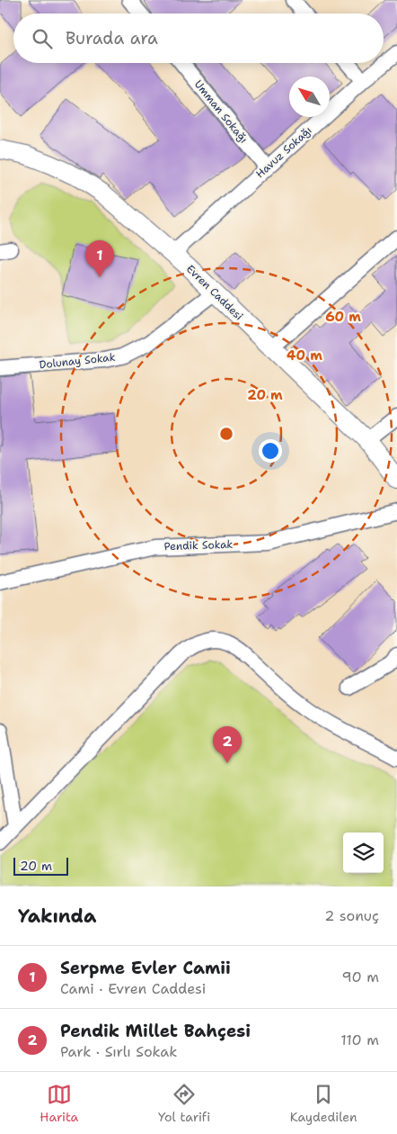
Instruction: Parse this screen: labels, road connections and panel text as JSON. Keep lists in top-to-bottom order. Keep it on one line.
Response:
{"streets":{"street":["Umman Sokağı","Havuz Sokağı","Evren Caddesi","Dolunay Sokak","Pendik Sokak"]},"crossings":[["Umman Sokağı","Havuz Sokağı"],["Havuz Sokağı","Evren Caddesi"],["Evren Caddesi","Dolunay Sokak"]],"scale_bar":"20 m","north":"top left","page":{"search":"Burada ara","pins":["1","2"],"scale":"20 m","heading":["Yakında","2 sonuç"],"list":[{"mark":"1","name":"Serpme Evler Camii","note":"Cami · Evren Caddesi","value":"90 m"},{"mark":"2","name":"Pendik Millet Bahçesi","note":"Park · Sırlı Sokak","value":"110 m"}],"nav":["Harita","Yol tarifi","Kaydedilen"]},"rings":["60 m","40 m","20 m"]}
